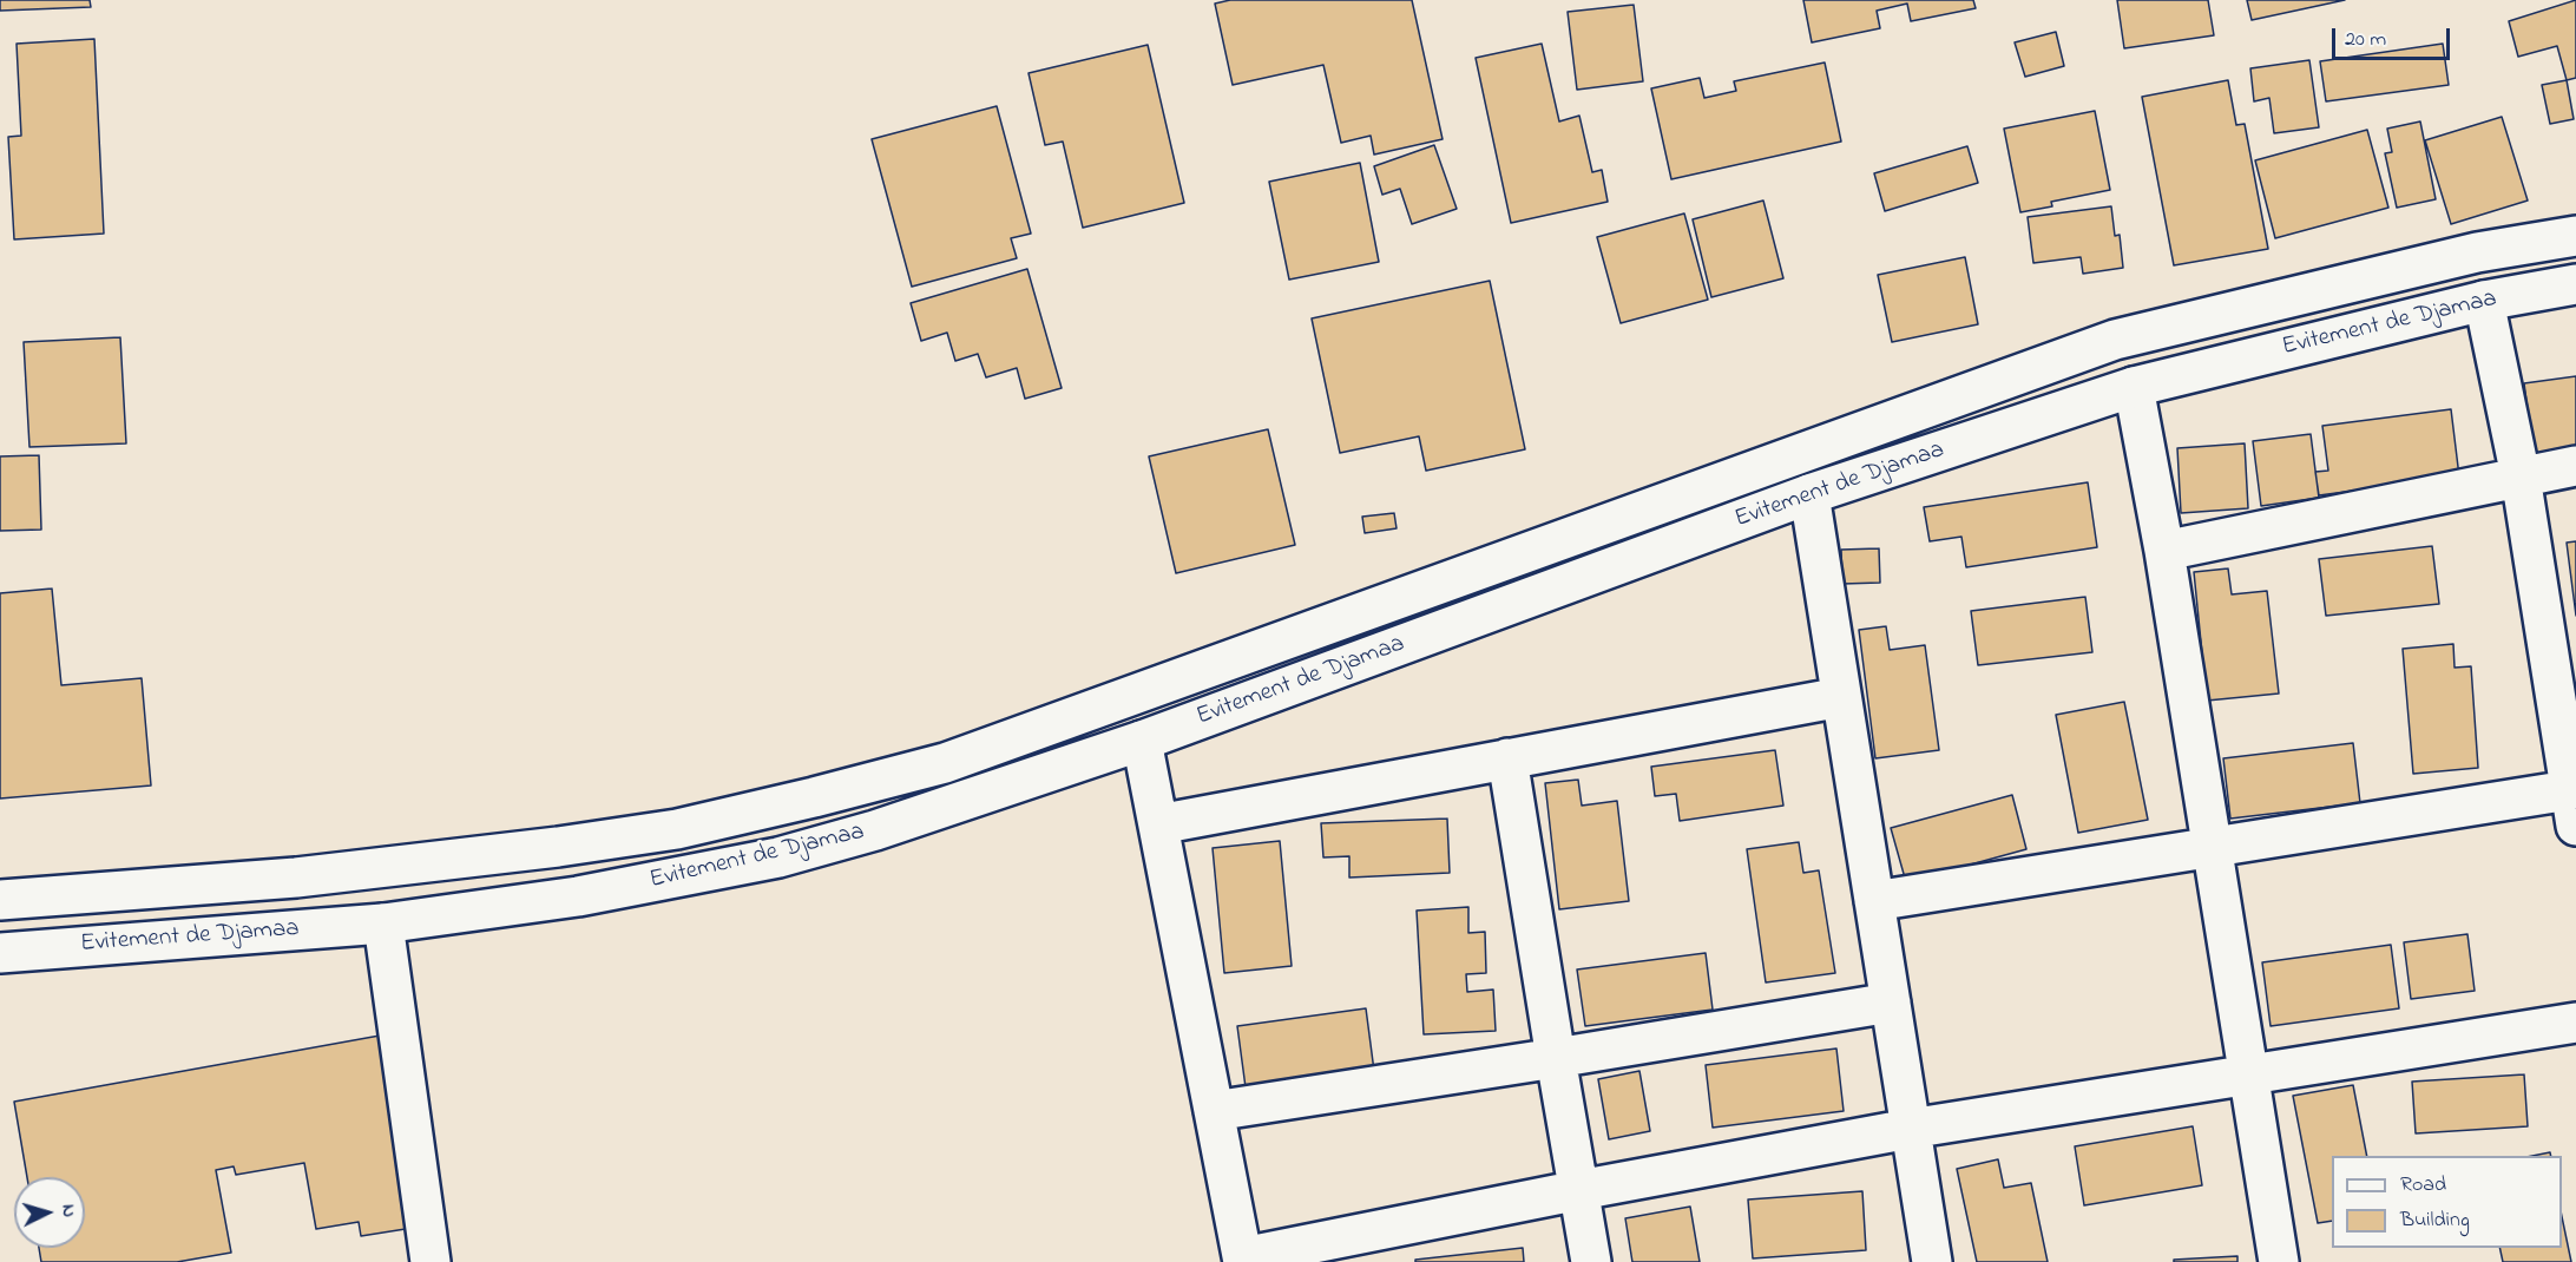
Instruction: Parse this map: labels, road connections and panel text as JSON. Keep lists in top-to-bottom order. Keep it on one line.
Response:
{"streets":{"street":["Evitement de Djamaa"]},"legend":["Road","Building"],"scale_bar":"20 m","north":"right"}
